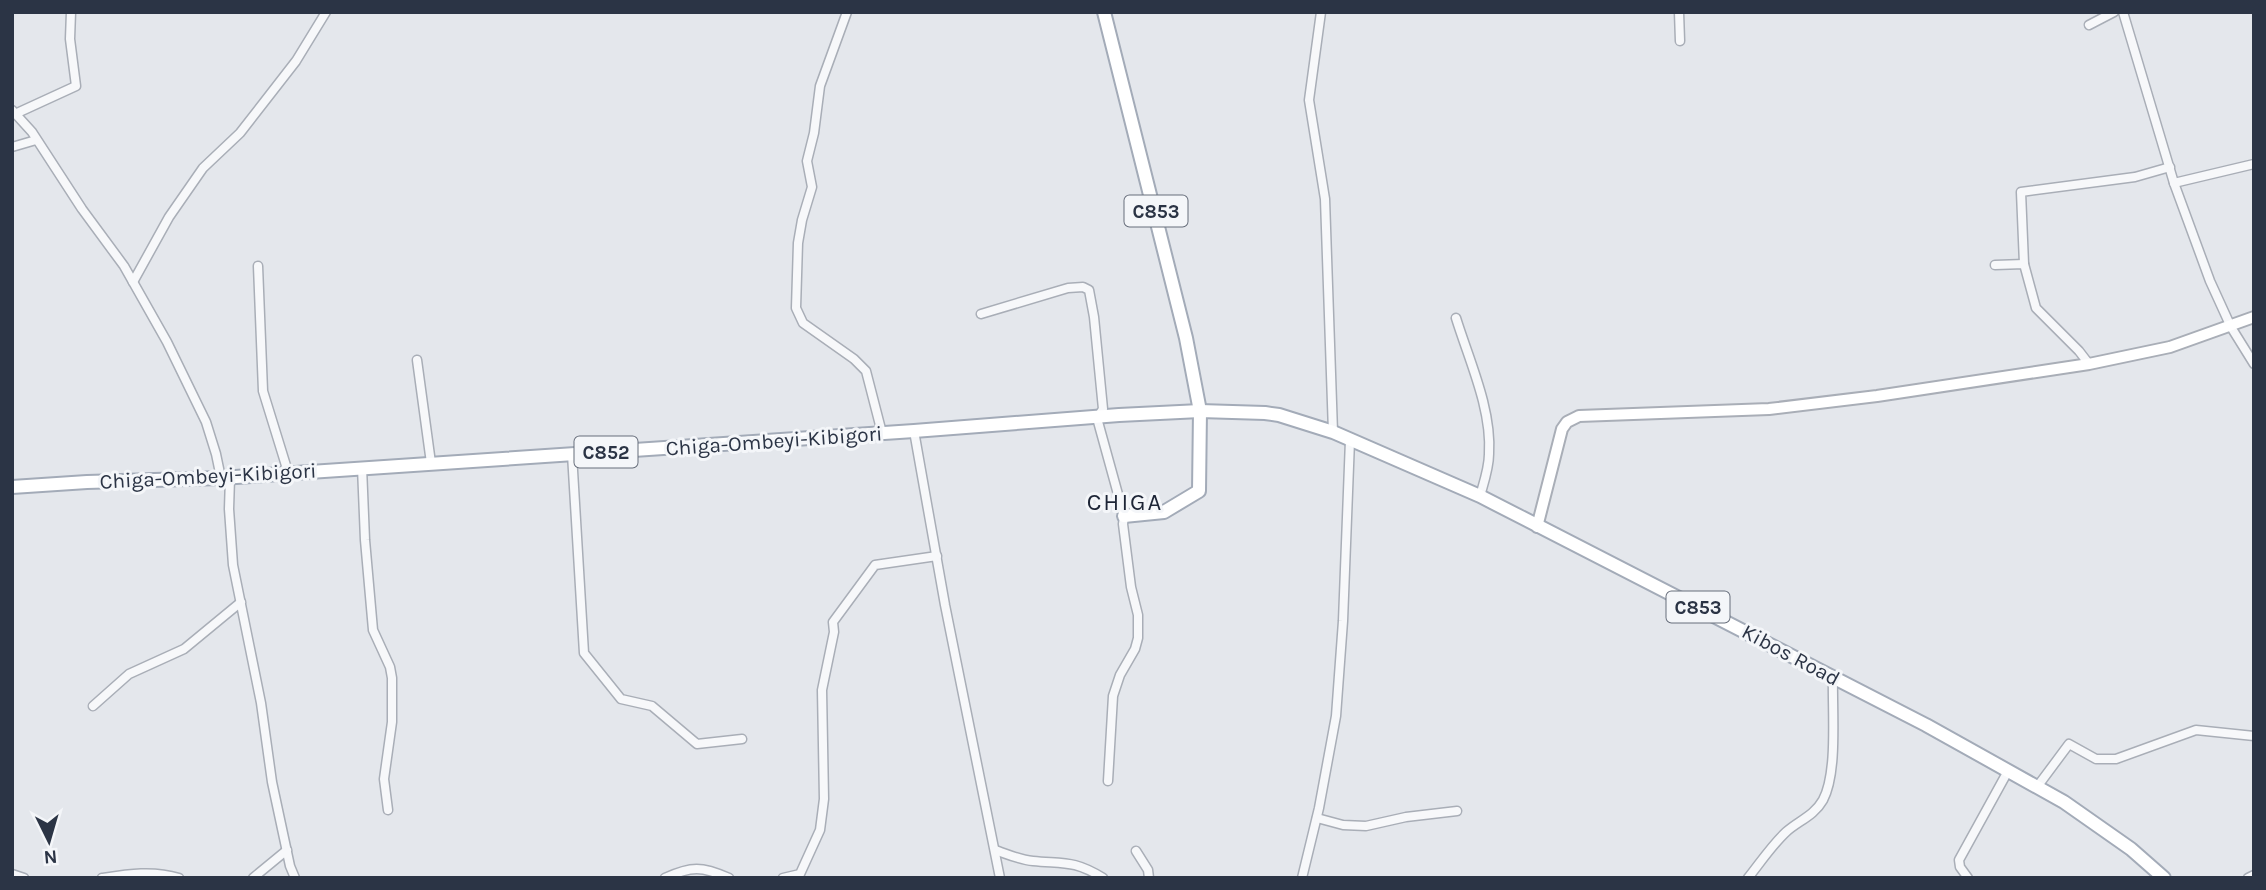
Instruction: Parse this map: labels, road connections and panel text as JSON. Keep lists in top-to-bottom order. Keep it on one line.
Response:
{"streets":{"main road":["C853","Chiga-Ombeyi-Kibigori","C852","Kibos Road"]},"crossings":[["C853","Chiga-Ombeyi-Kibigori"],["C853","Kibos Road"],["Chiga-Ombeyi-Kibigori","Kibos Road"]],"districts":["CHIGA"],"north":"bottom"}
